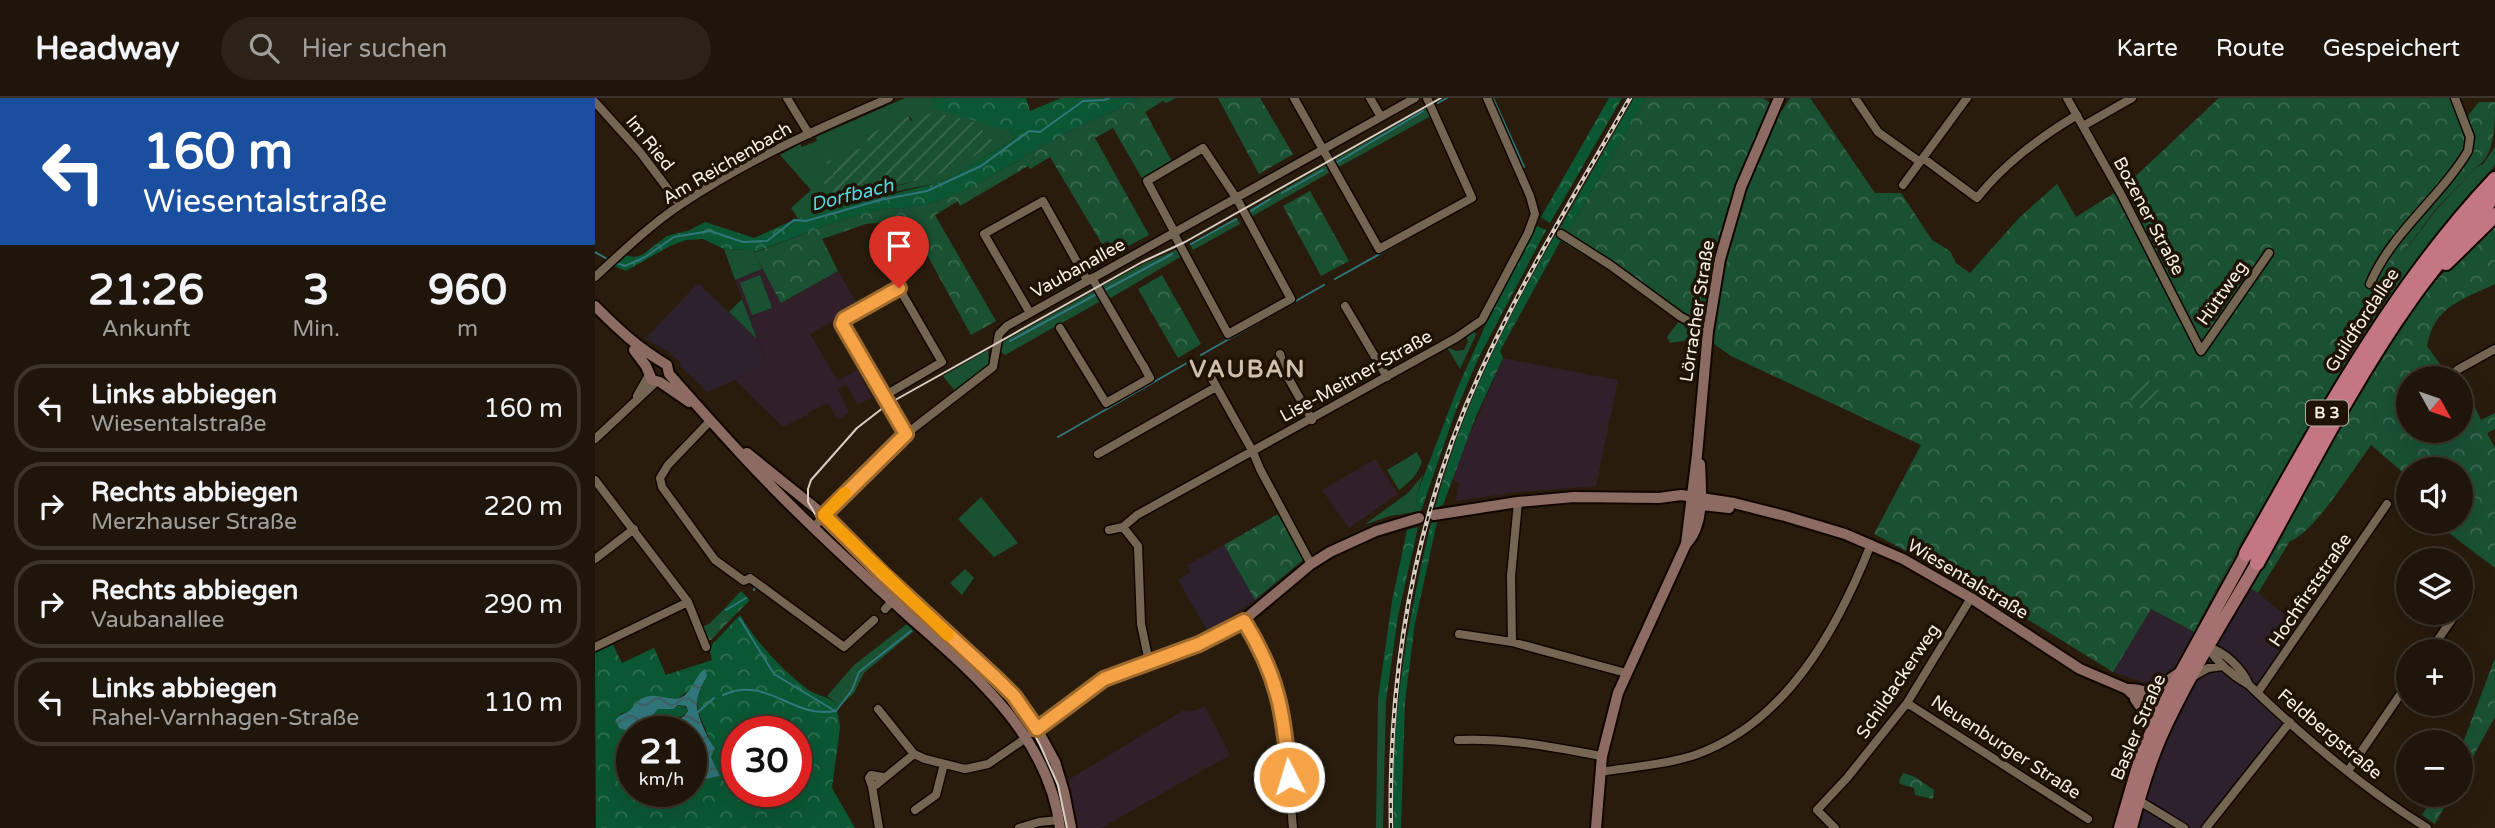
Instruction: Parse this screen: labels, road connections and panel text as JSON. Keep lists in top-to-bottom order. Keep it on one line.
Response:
{"streets":{"highway":["Guildfordallee","B 3"],"main road":["Lörracher Straße","Wiesentalstraße","Basler Straße"],"street":["Im Ried","Am Reichenbach","Bozener Straße","Vaubanallee","Hüttweg","Lise-Meitner-Straße","Hochfirststraße","Schildackerweg","Feldbergstraße","Neuenburger Straße"]},"crossings":[["Im Ried","Am Reichenbach"],["Bozener Straße","Hüttweg"],["Lörracher Straße","Wiesentalstraße"],["Guildfordallee","Basler Straße"],["Guildfordallee","Feldbergstraße"],["Wiesentalstraße","Schildackerweg"],["Wiesentalstraße","Basler Straße"],["Hochfirststraße","Feldbergstraße"],["Schildackerweg","Neuenburger Straße"],["Basler Straße","Feldbergstraße"]],"districts":["VAUBAN"],"water":["Dorfbach"],"north":"bottom right","page":{"header":"Headway","search":"Hier suchen","nav":["Karte","Route","Gespeichert"],"turn":["160 m","Wiesentalstraße"],"eta":["21:26","Ankunft","3","Min.","960","m"],"list":[{"name":"Links abbiegen","note":"Wiesentalstraße","value":"160 m"},{"name":"Rechts abbiegen","note":"Merzhauser Straße","value":"220 m"},{"name":"Rechts abbiegen","note":"Vaubanallee","value":"290 m"},{"name":"Links abbiegen","note":"Rahel-Varnhagen-Straße","value":"110 m"}],"map_buttons":["+","−"],"speed":"21 km/h","limit":"30"}}
